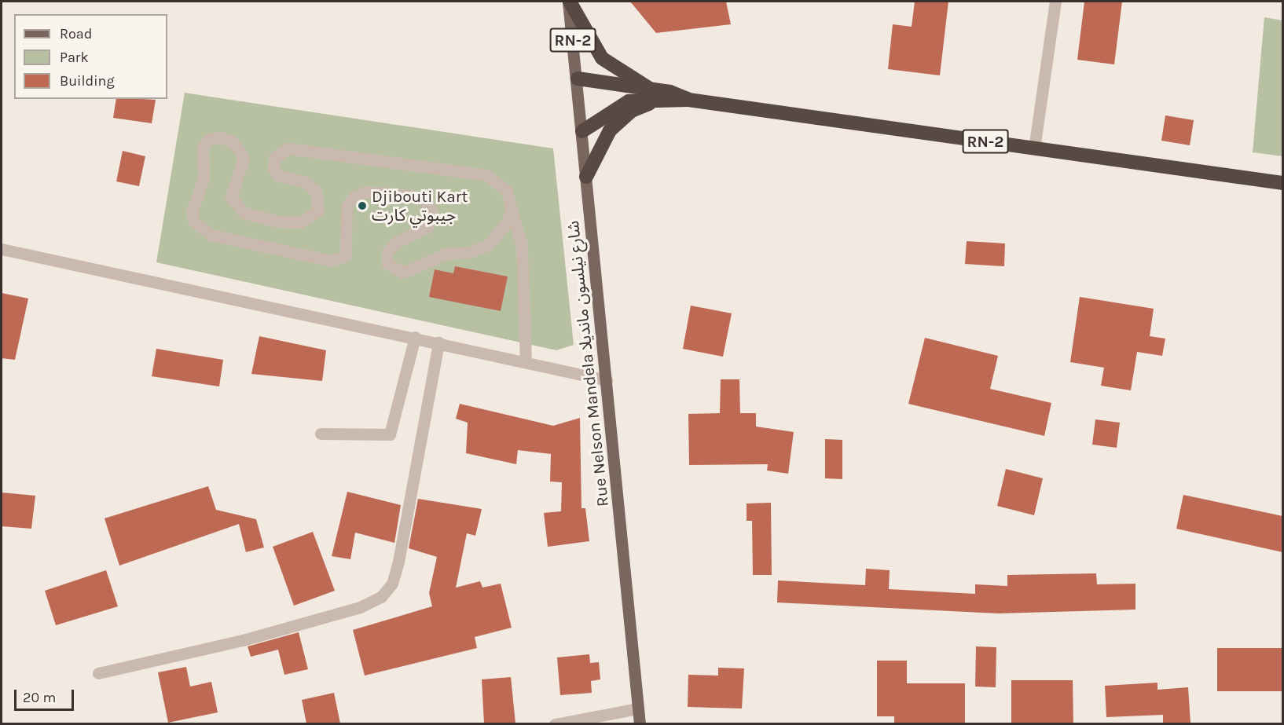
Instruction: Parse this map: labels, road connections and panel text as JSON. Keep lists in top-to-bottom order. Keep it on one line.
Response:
{"streets":{"highway":["RN-2"],"main road":["Rue Nelson Mandela شارع نيلسون مانديلا"]},"crossings":[["RN-2","Rue Nelson Mandela شارع نيلسون مانديلا"]],"places":["Djibouti Kart جيبوتي كارت"],"legend":["Road","Park","Building"],"scale_bar":"20 m"}
